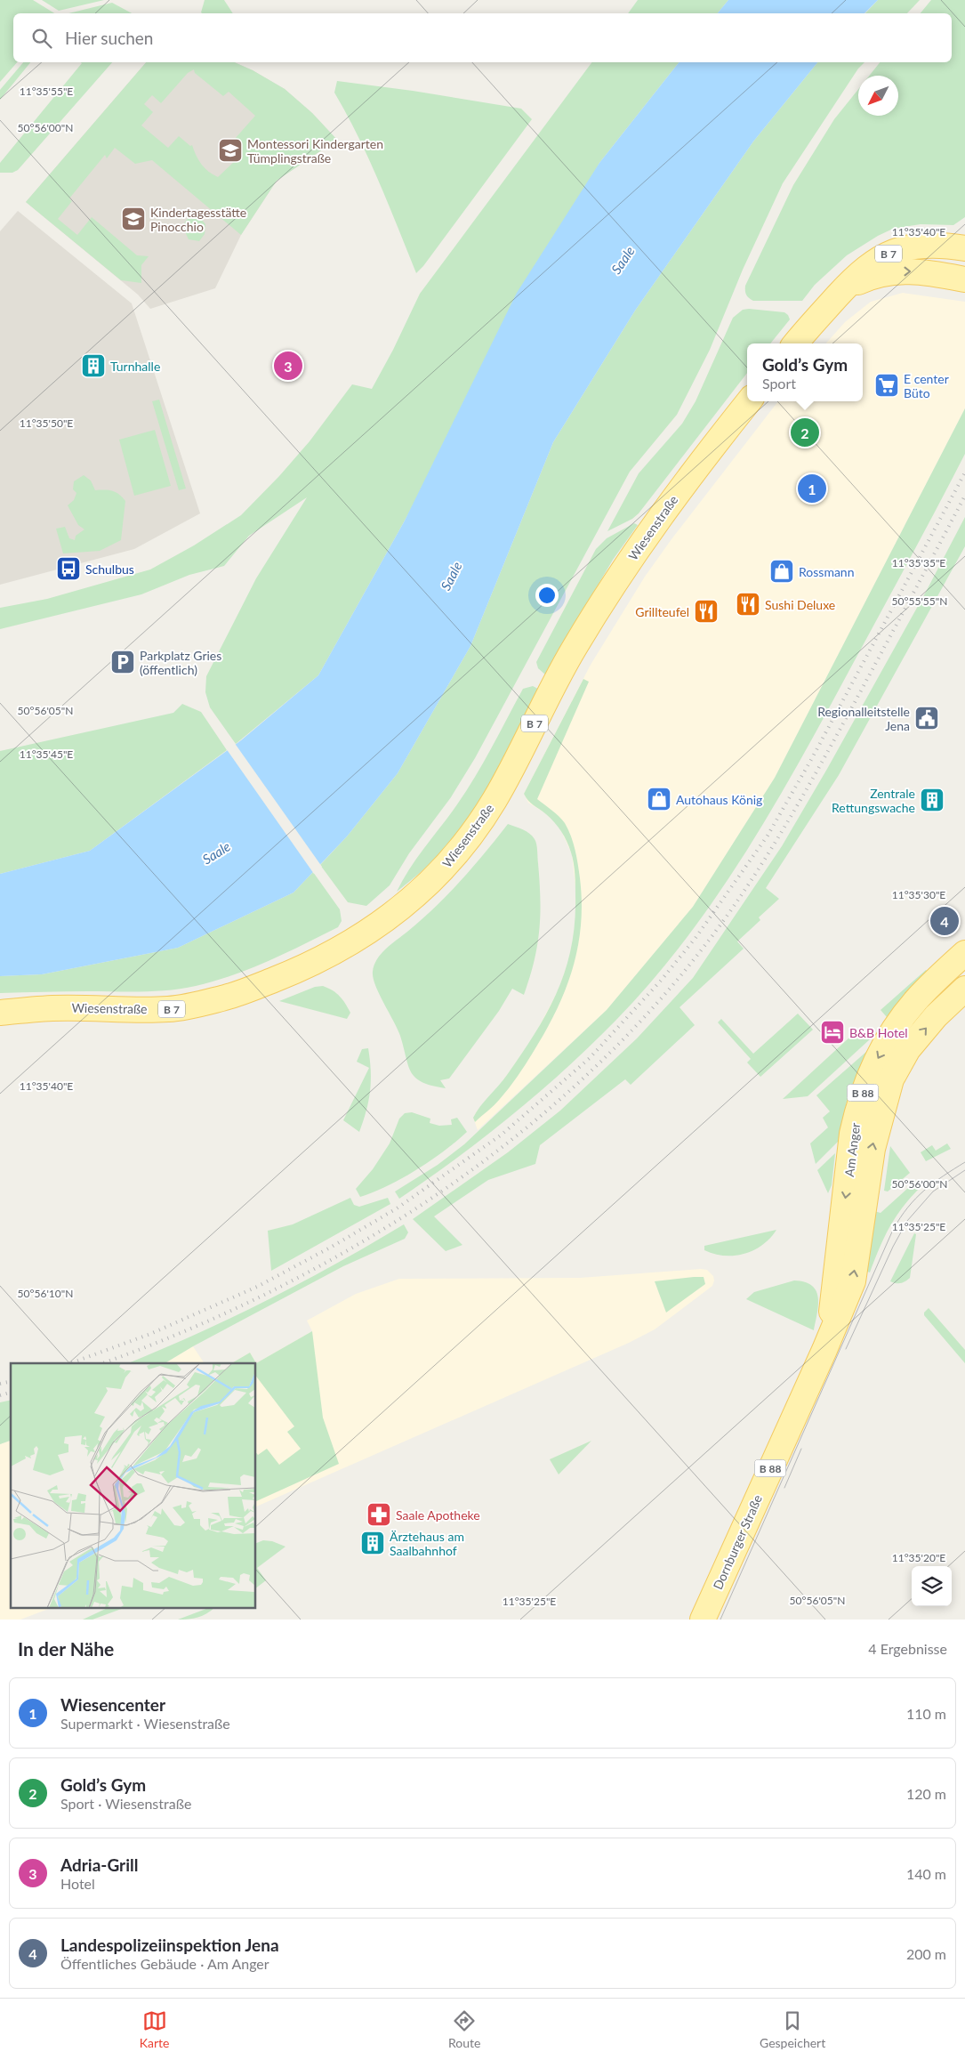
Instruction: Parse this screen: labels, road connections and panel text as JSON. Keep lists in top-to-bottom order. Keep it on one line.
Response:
{"streets":{"main road":["B 7","Wiesenstraße","B 88","Am Anger","Dornburger Straße"]},"crossings":[["Am Anger","Dornburger Straße"]],"water":["Saale"],"places":{"school or university":["Montessori Kindergarten Tümplingstraße","Kindertagesstätte Pinocchio"],"building":["Turnhalle","Zentrale Rettungswache","Ärztehaus am Saalbahnhof"],"supermarket":["E center Büto"],"bus stop":["Schulbus"],"shop":["Rossmann","Autohaus König"],"restaurant":["Sushi Deluxe","Grillteufel"],"parking":["Parkplatz Gries (öffentlich)"],"public building":["Regionalleitstelle Jena"],"hotel":["B&B Hotel"],"pharmacy":["Saale Apotheke"]},"north":"bottom left","page":{"search":"Hier suchen","popup":["Gold’s Gym","Sport"],"pins":["3","2","1","4"],"heading":["In der Nähe","4 Ergebnisse"],"list":[{"mark":"1","name":"Wiesencenter","note":"Supermarkt · Wiesenstraße","value":"110 m"},{"mark":"2","name":"Gold’s Gym","note":"Sport · Wiesenstraße","value":"120 m"},{"mark":"3","name":"Adria-Grill","note":"Hotel","value":"140 m"},{"mark":"4","name":"Landespolizeiinspektion Jena","note":"Öffentliches Gebäude · Am Anger","value":"200 m"}],"nav":["Karte","Route","Gespeichert"]},"coordinates":["11°35'55\"E","50°56'00\"N","11°35'40\"E","11°35'50\"E","11°35'35\"E","50°55'55\"N","50°56'05\"N","11°35'45\"E","11°35'30\"E","11°35'25\"E","50°56'10\"N","11°35'20\"E"]}
